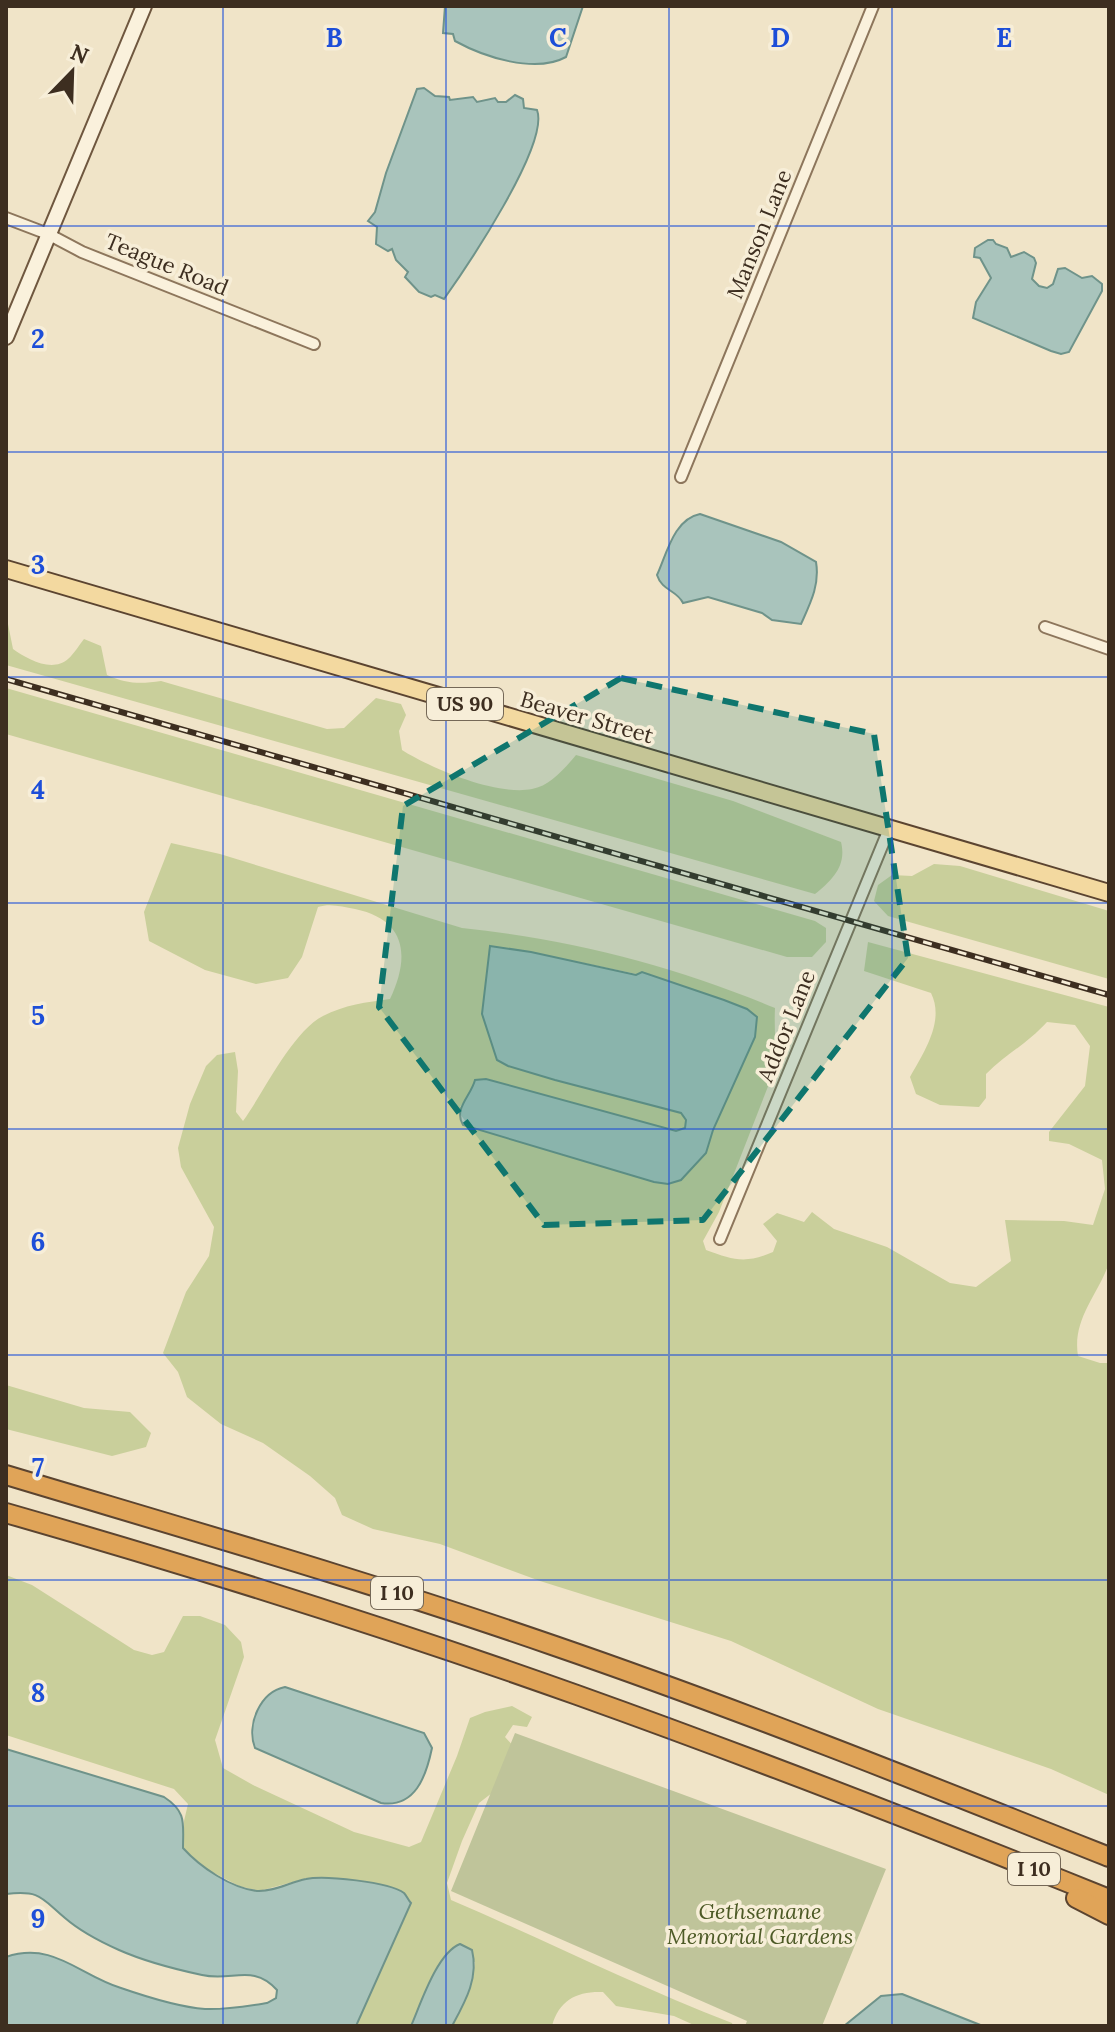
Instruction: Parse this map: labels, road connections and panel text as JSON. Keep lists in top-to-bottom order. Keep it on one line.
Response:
{"streets":{"highway":["I 10"],"main road":["US 90","Beaver Street"],"street":["Manson Lane","Teague Road","Addor Lane"]},"crossings":[["Beaver Street","Addor Lane"]],"parks":["Gethsemane Memorial Gardens"],"north":"top right","grid":{"columns":["B","C","D","E"],"rows":["2","3","4","5","6","7","8","9"]}}
